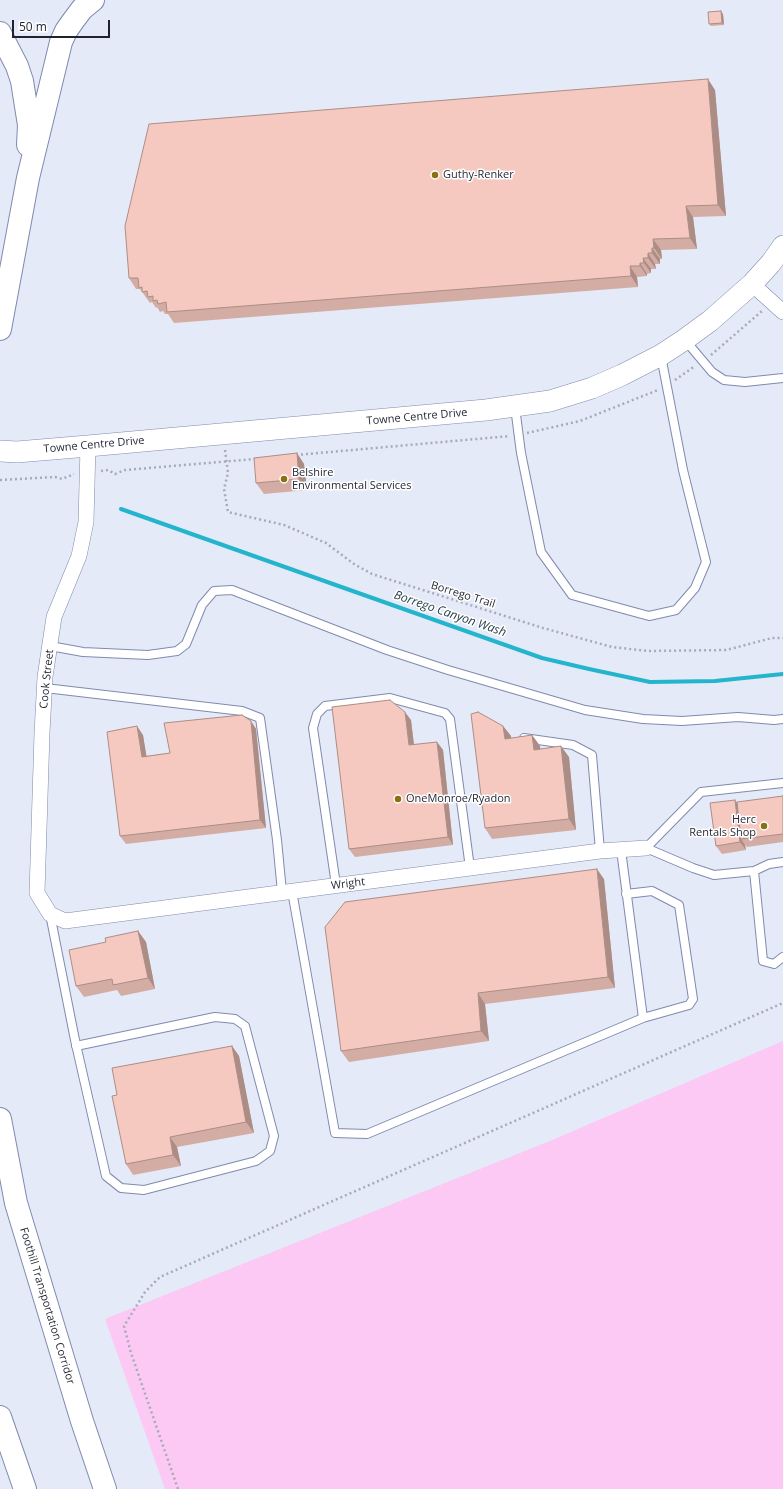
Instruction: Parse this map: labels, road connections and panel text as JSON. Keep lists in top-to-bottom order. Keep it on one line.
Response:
{"streets":{"highway":["Foothill Transportation Corridor"],"street":["Towne Centre Drive","Cook Street","Wright"],"path":["Borrego Trail"]},"crossings":[["Towne Centre Drive","Borrego Trail"],["Towne Centre Drive","Cook Street"],["Cook Street","Wright"]],"water":["Borrego Canyon Wash"],"places":["Guthy-Renker","Belshire Environmental Services","OneMonroe/Ryadon","Herc Rentals Shop"],"scale_bar":"50 m"}
